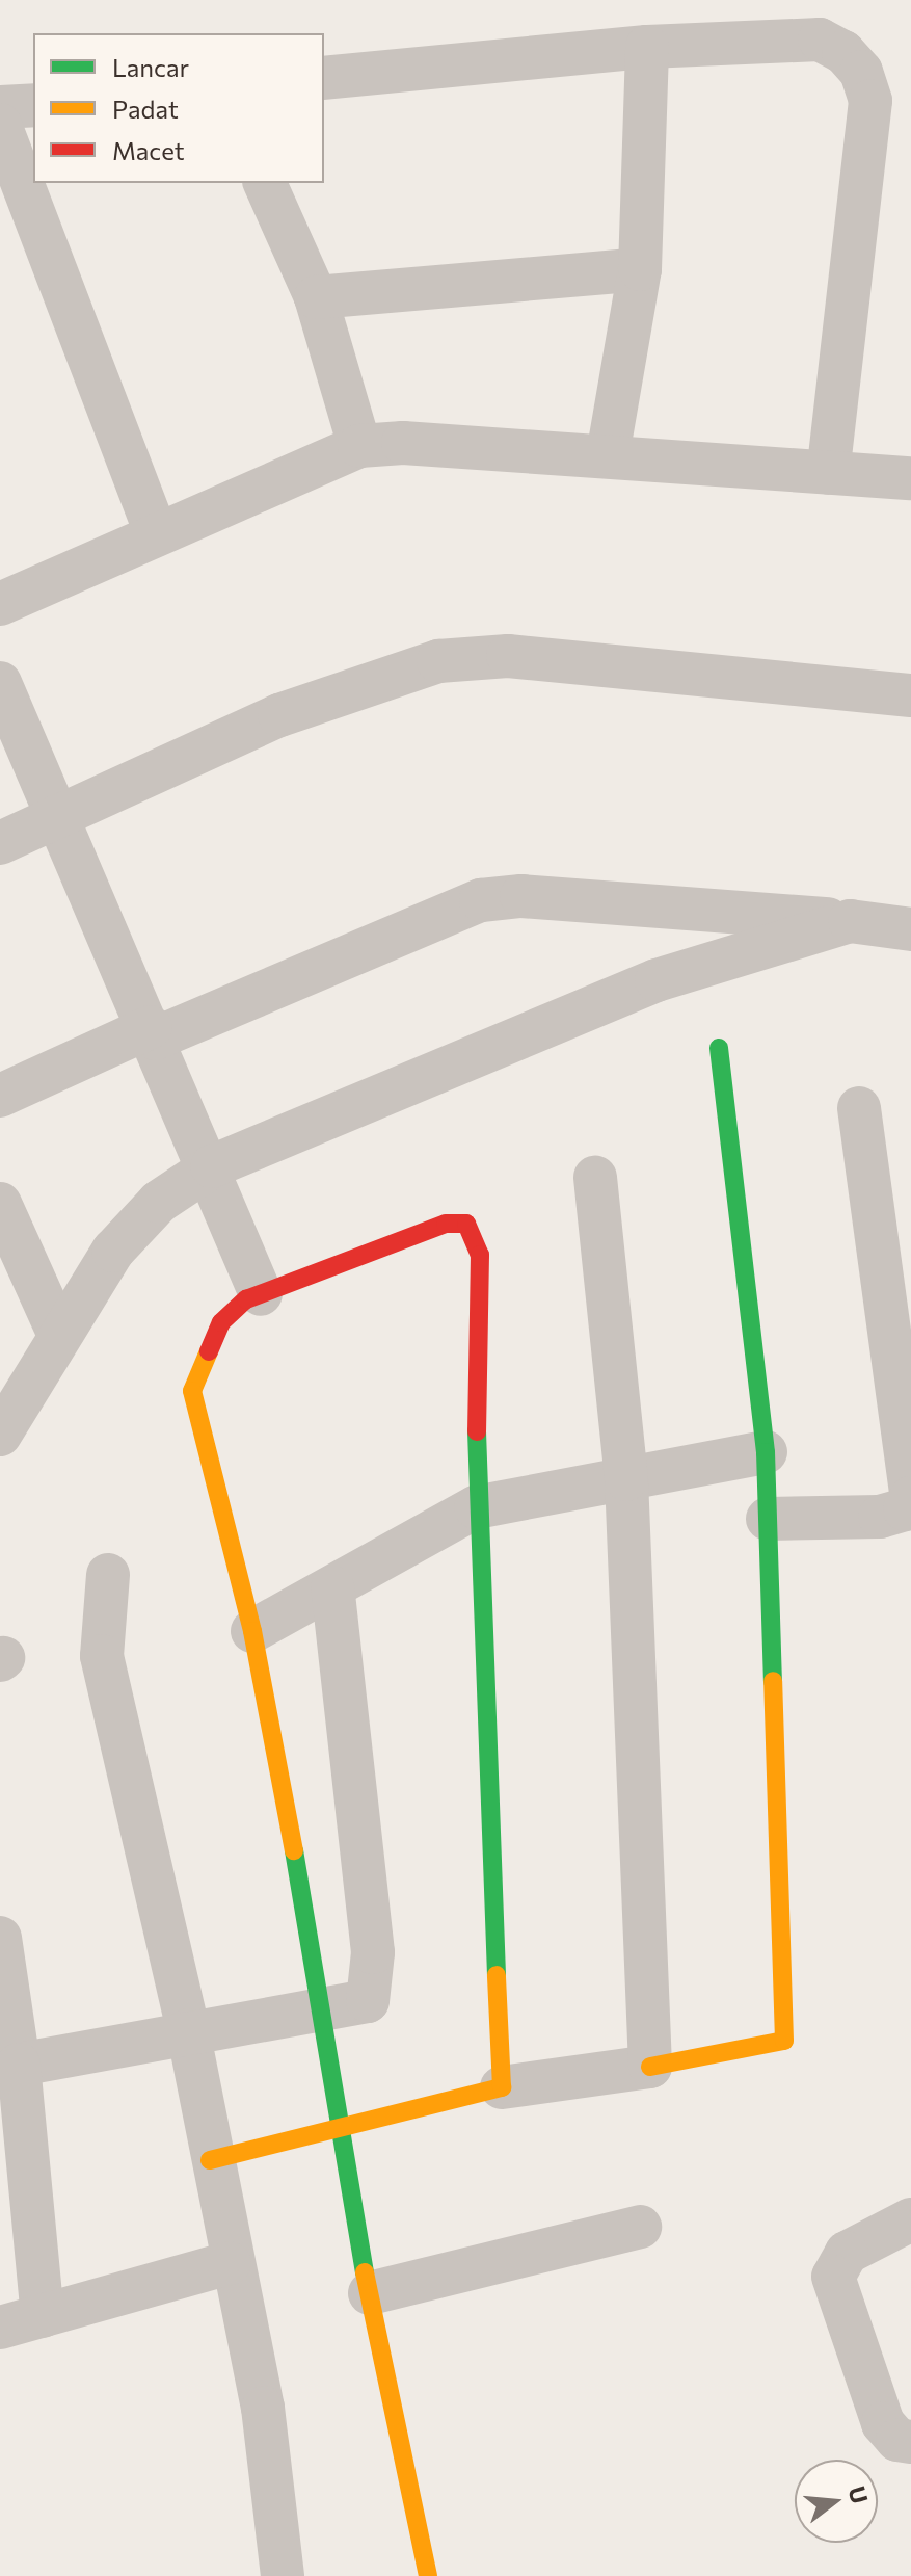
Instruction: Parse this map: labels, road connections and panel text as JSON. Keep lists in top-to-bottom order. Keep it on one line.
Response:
{"legend":["Lancar","Padat","Macet"],"north":"right"}
